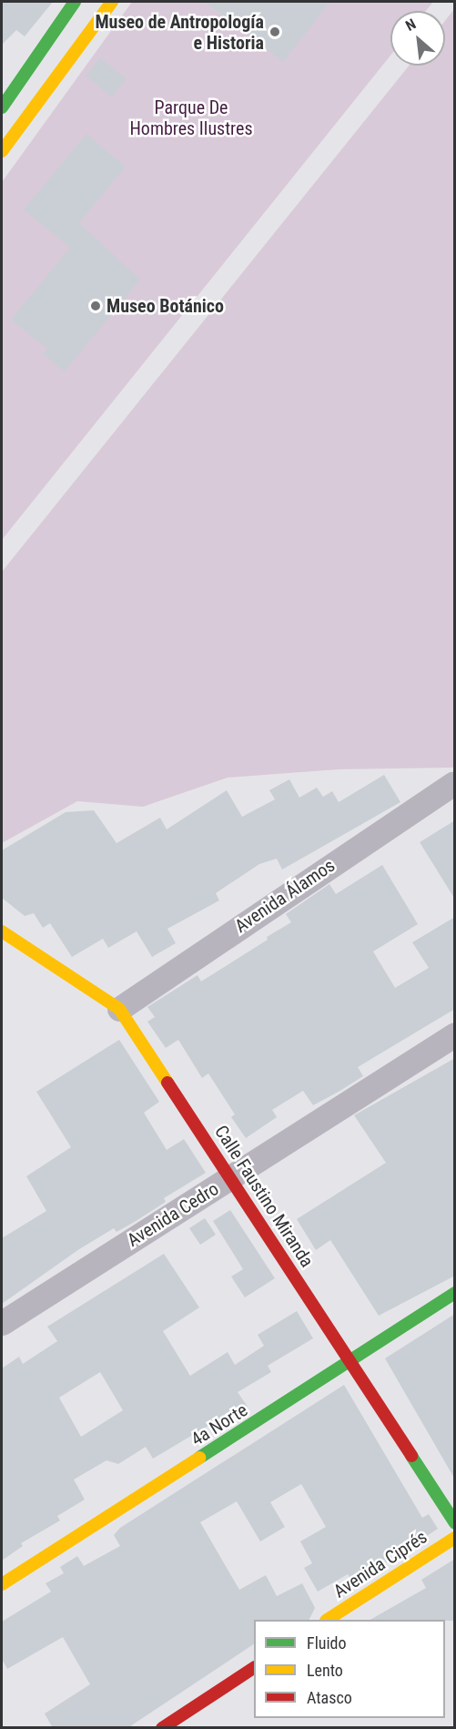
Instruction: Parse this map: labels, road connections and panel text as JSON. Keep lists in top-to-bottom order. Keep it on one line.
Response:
{"streets":{"street":["Avenida Álamos","Calle Faustino Miranda","Avenida Cedro","4a Norte","Avenida Ciprés"]},"crossings":[["Avenida Álamos","Calle Faustino Miranda"],["Calle Faustino Miranda","Avenida Cedro"],["Calle Faustino Miranda","4a Norte"]],"parks":["Parque De Hombres Ilustres"],"places":["Museo de Antropología e Historia","Museo Botánico"],"legend":["Fluido","Lento","Atasco"],"north":"top left"}
